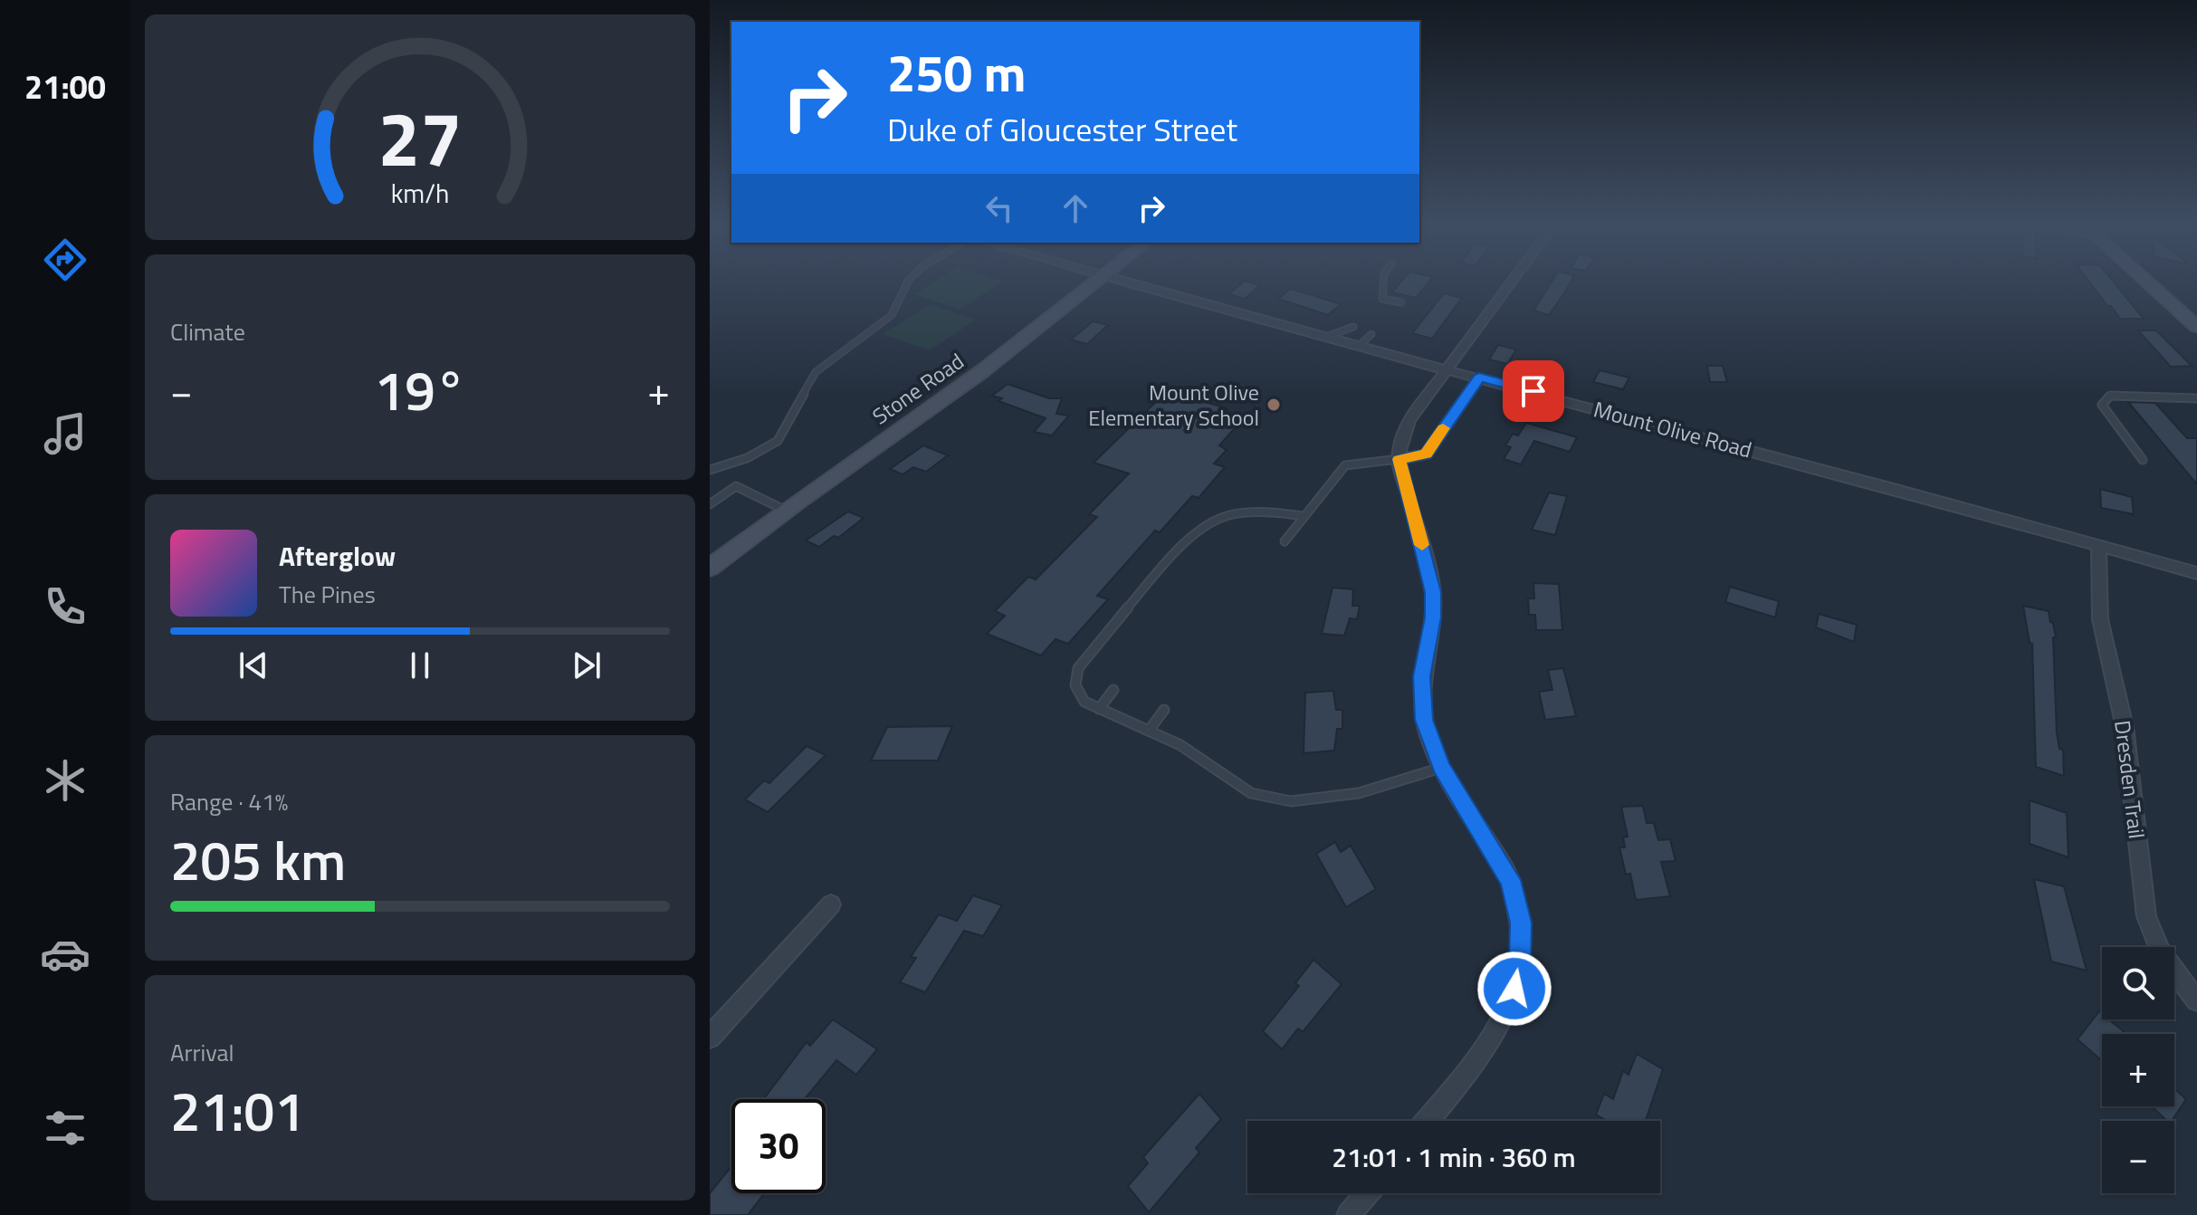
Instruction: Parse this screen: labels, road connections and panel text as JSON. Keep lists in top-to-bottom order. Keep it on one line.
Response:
{"streets":{"street":["Stone Road","Mount Olive Road","Dresden Trail"]},"crossings":[["Mount Olive Road","Dresden Trail"]],"places":["Mount Olive Elementary School"],"page":{"tabs":"21:00","turn":["250 m","Duke of Gloucester Street"],"tile":["Climate",["Range · 41%","205 km"],["Arrival","21:01"]],"heat":["−","19°","+"],"song":["Afterglow","The Pines"],"map_buttons":["+","−"],"limit":"30","trip":"21:01 · 1 min · 360 m","gauge":["27","km/h"]}}
